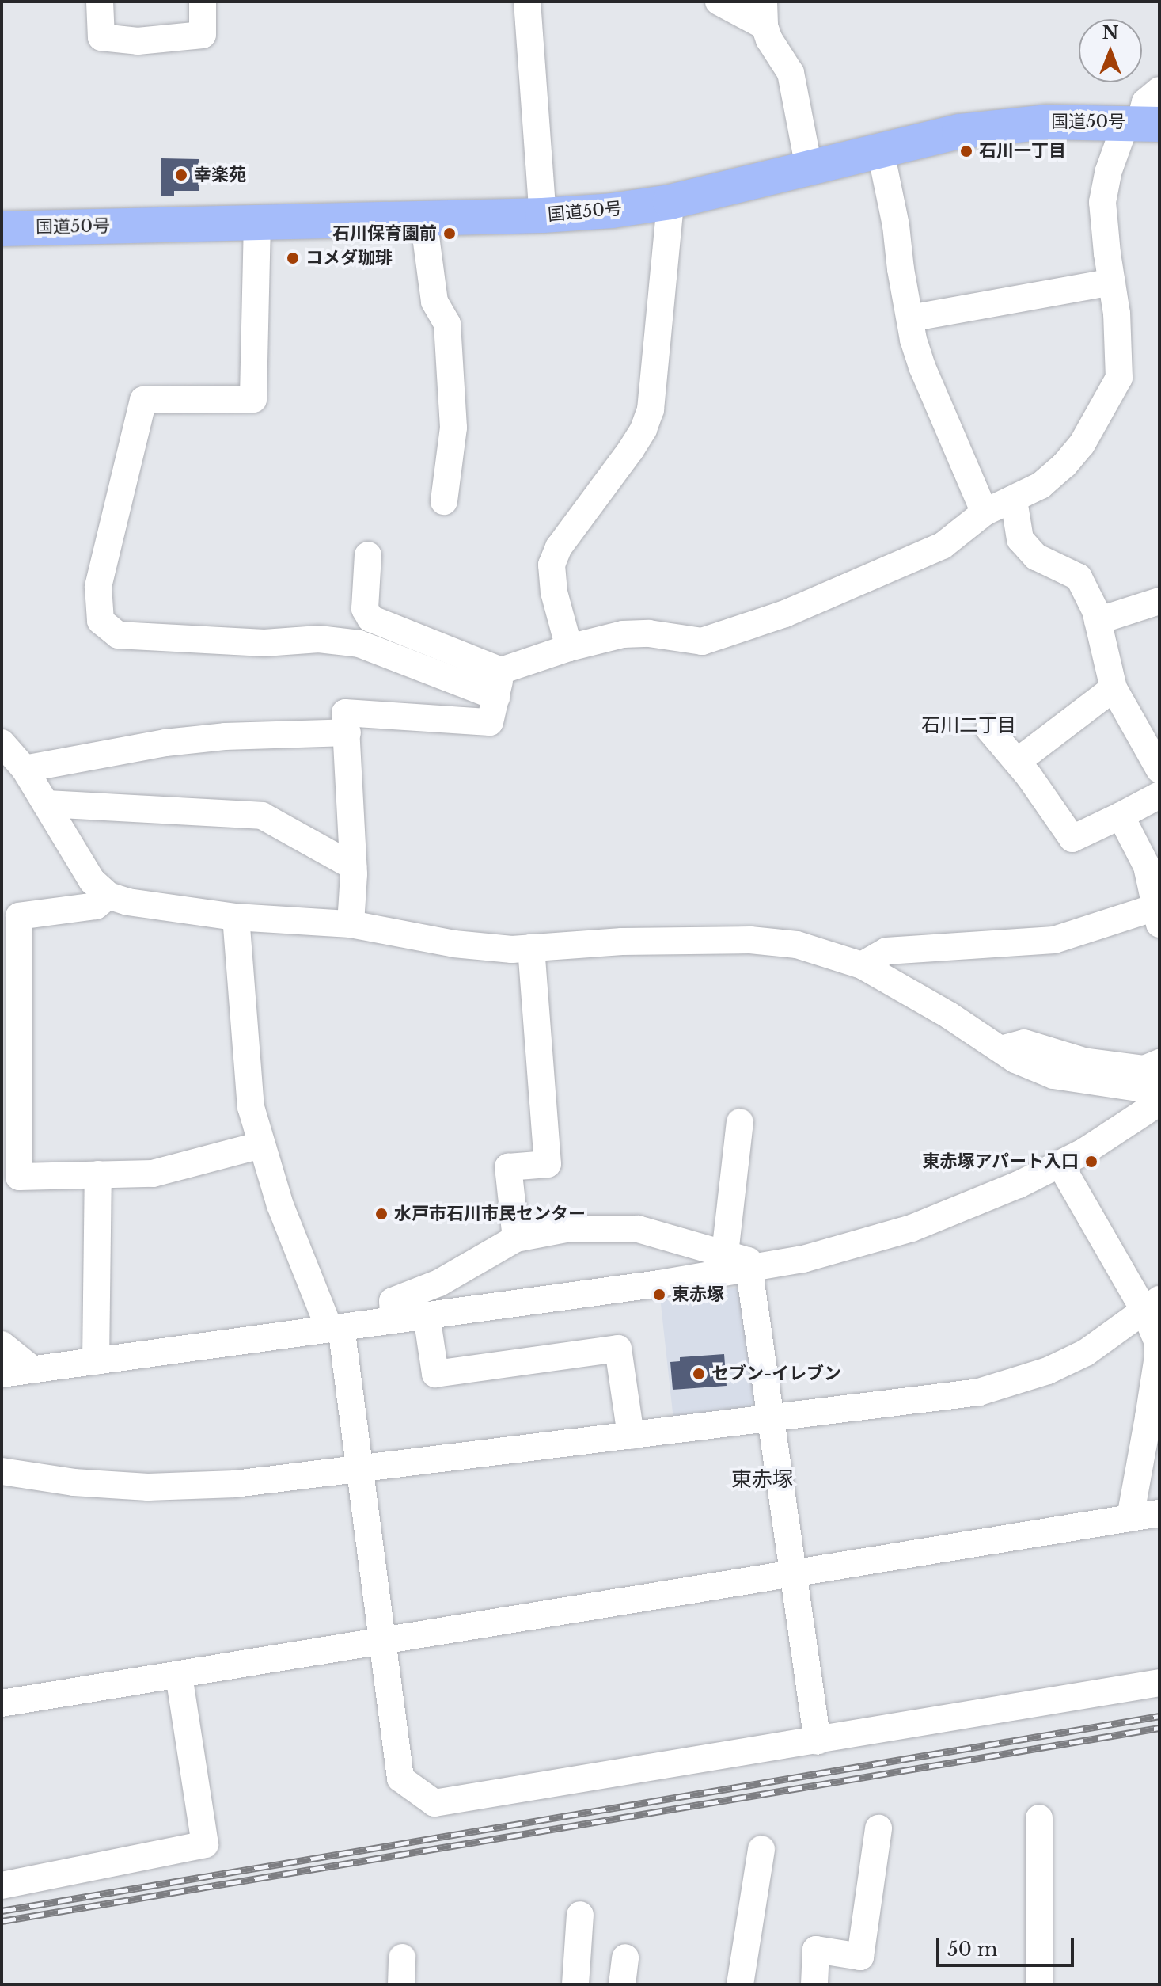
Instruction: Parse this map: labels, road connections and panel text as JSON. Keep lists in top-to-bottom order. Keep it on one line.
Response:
{"streets":{"highway":["国道50号"]},"districts":["石川二丁目","東赤塚"],"places":["石川一丁目","幸楽苑","石川保育園前","コメダ珈琲","東赤塚アパート入口","水戸市石川市民センター","東赤塚","セブン-イレブン"],"scale_bar":"50 m","north":"top"}
